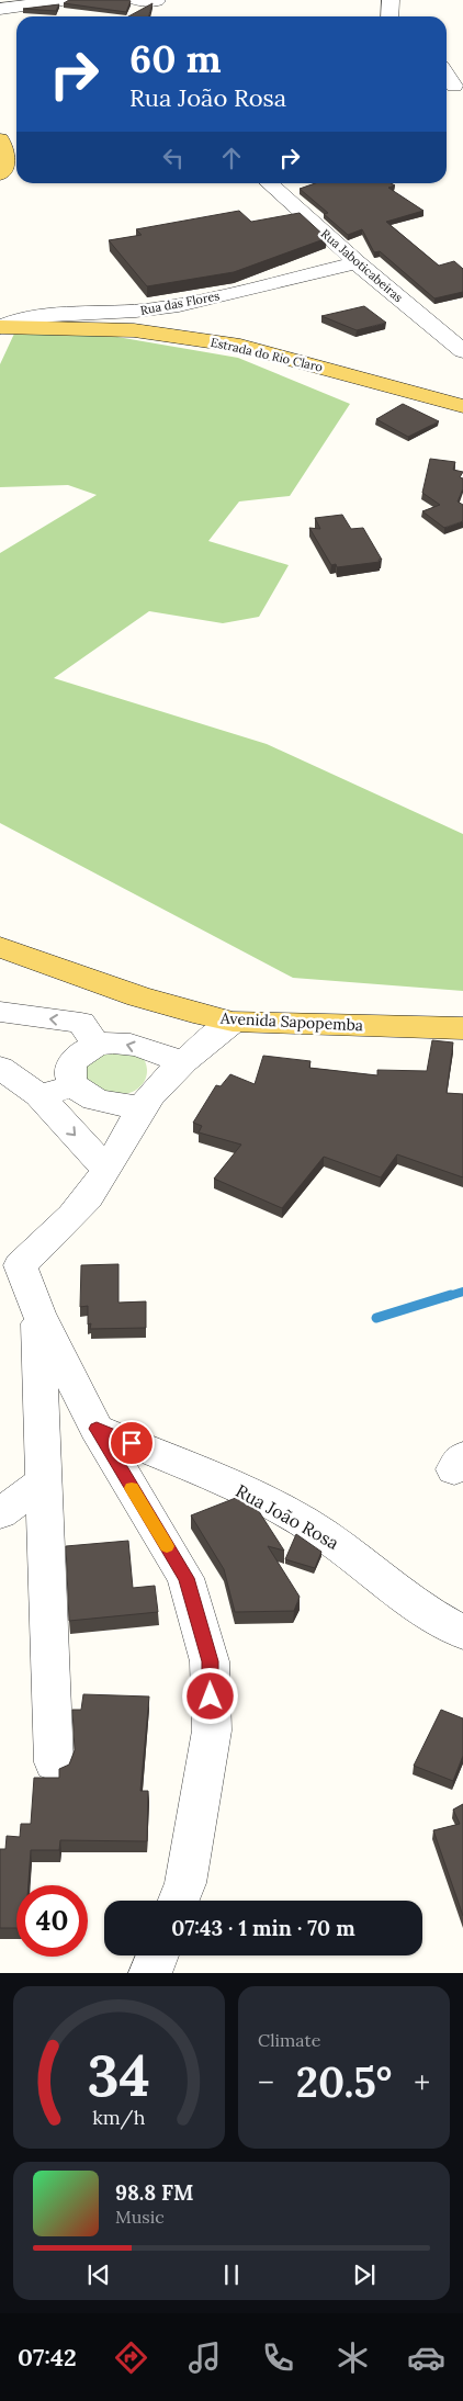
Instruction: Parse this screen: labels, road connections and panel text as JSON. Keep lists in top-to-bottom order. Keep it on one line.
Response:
{"streets":{"main road":["Estrada do Rio Claro","Avenida Sapopemba"],"street":["Rua Jaboticabeiras","Rua das Flores","Rua João Rosa"]},"crossings":[["Rua Jaboticabeiras","Rua das Flores"],["Rua das Flores","Estrada do Rio Claro"]],"page":{"turn":["60 m","Rua João Rosa"],"limit":"40","trip":"07:43 · 1 min · 70 m","tile":"Climate","heat":["−","20.5°","+"],"song":["98.8 FM","Music"],"tabs":"07:42","gauge":["34","km/h"]}}
